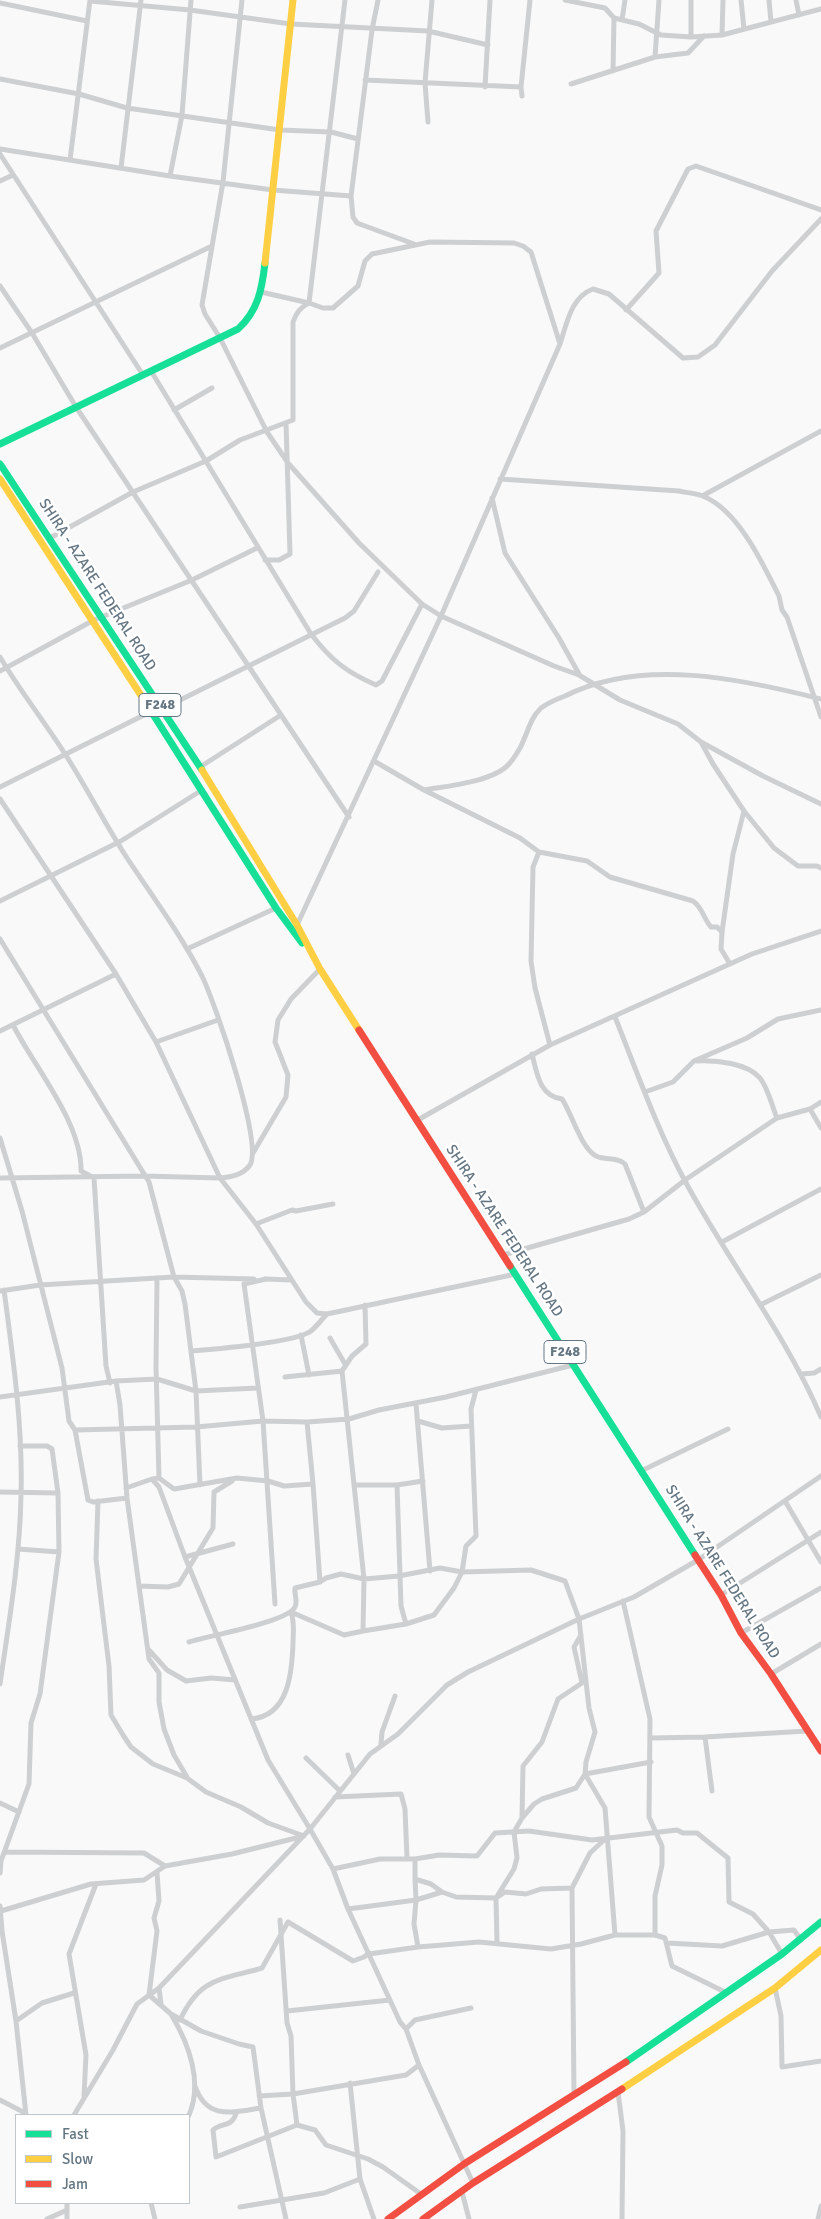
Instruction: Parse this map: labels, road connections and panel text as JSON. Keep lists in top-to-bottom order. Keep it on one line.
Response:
{"streets":{"main road":["SHIRA - AZARE FEDERAL ROAD","F248"]},"legend":["Fast","Slow","Jam"]}
